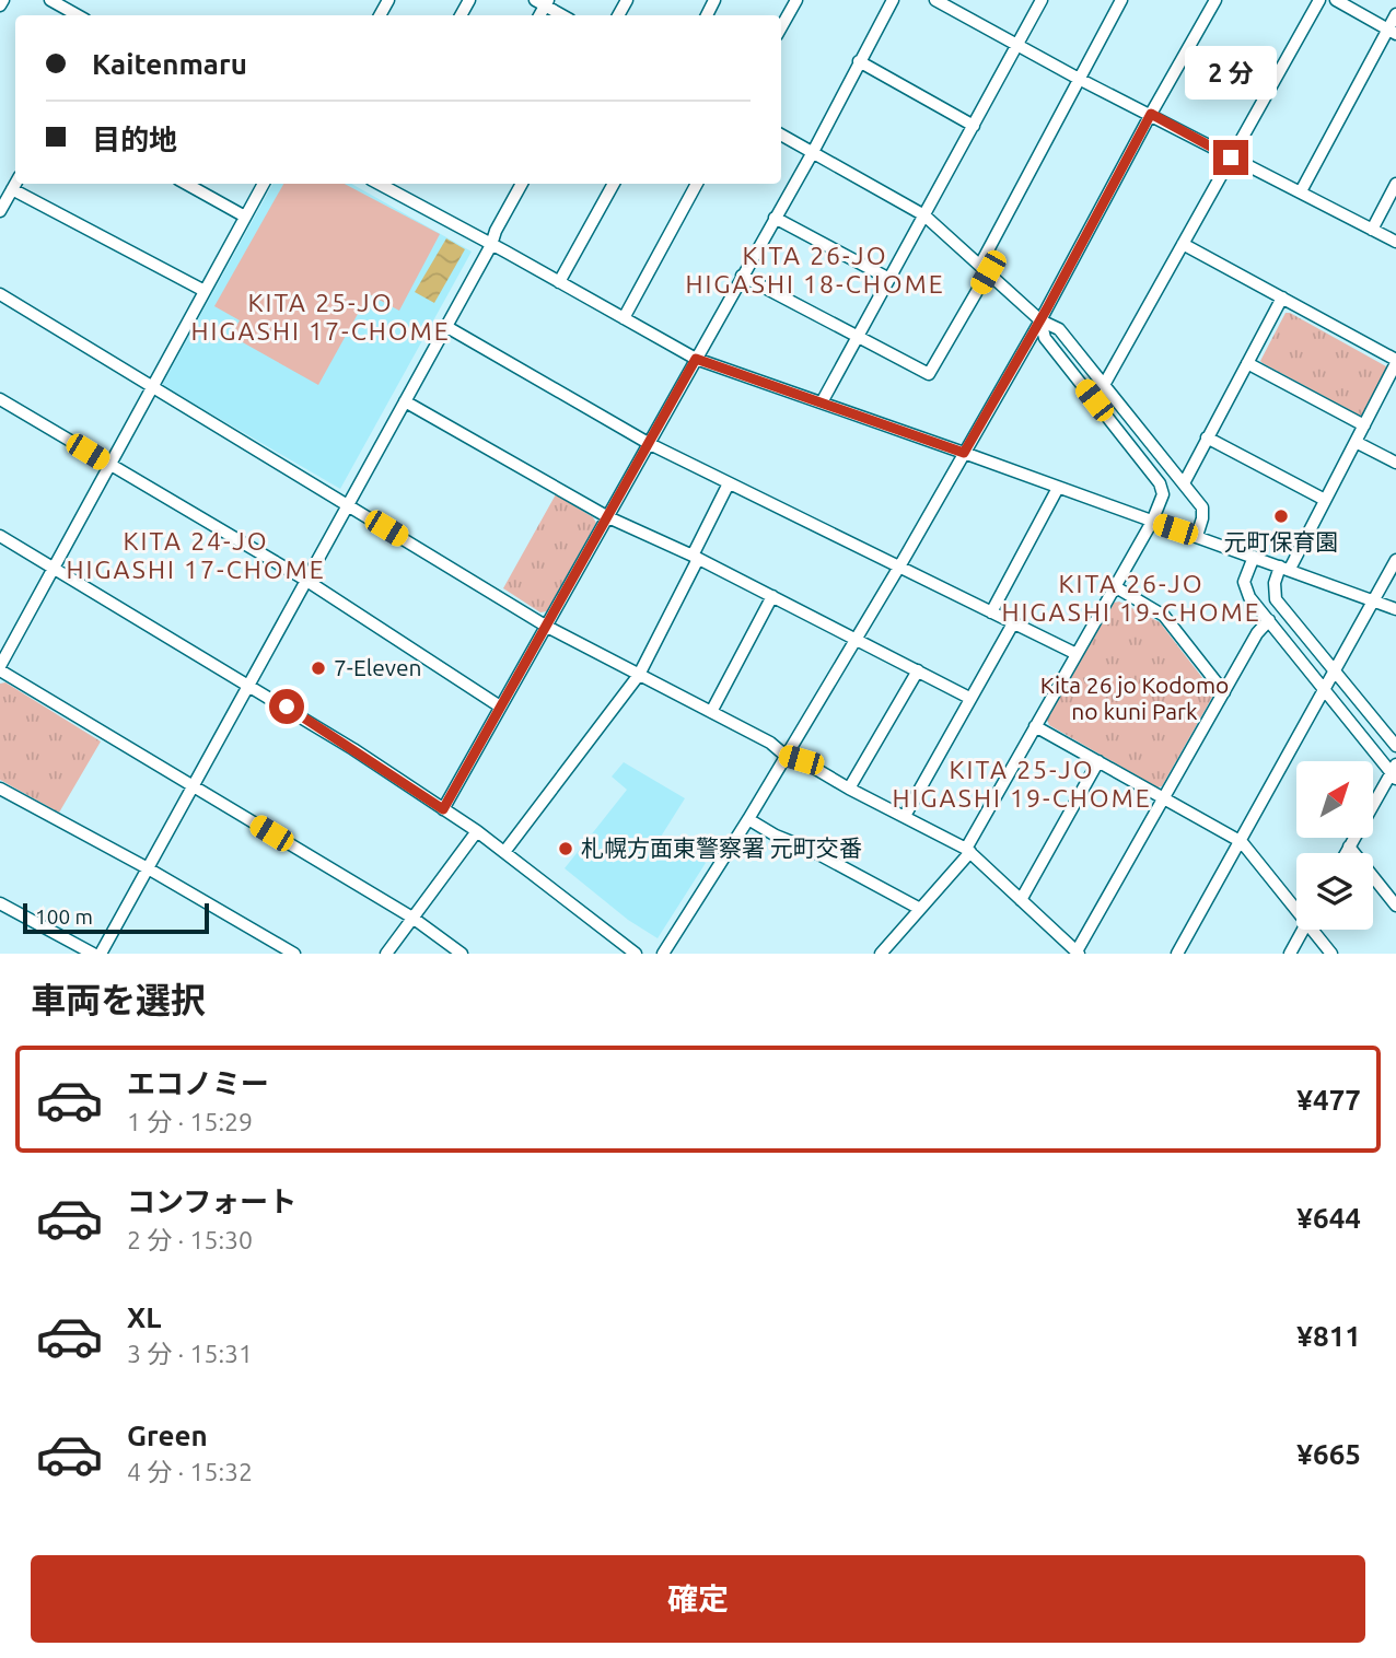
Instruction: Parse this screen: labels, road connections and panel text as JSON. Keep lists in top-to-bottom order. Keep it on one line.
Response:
{"districts":["KITA 26-JO HIGASHI 18-CHOME","KITA 25-JO HIGASHI 17-CHOME","KITA 24-JO HIGASHI 17-CHOME","KITA 26-JO HIGASHI 19-CHOME","KITA 25-JO HIGASHI 19-CHOME"],"parks":["Kita 26 jo Kodomo no kuni Park"],"places":["元町保育園","7-Eleven","札幌方面東警察署 元町交番"],"scale_bar":"100 m","north":"top right","page":{"banner":["Kaitenmaru","目的地"],"bubble":"2 分","scale":"100 m","heading":"車両を選択","list":[{"name":"エコノミー","note":"1 分 · 15:29","value":"¥477"},{"name":"コンフォート","note":"2 分 · 15:30","value":"¥644"},{"name":"XL","note":"3 分 · 15:31","value":"¥811"},{"name":"Green","note":"4 分 · 15:32","value":"¥665"}],"buttons":"確定"}}
